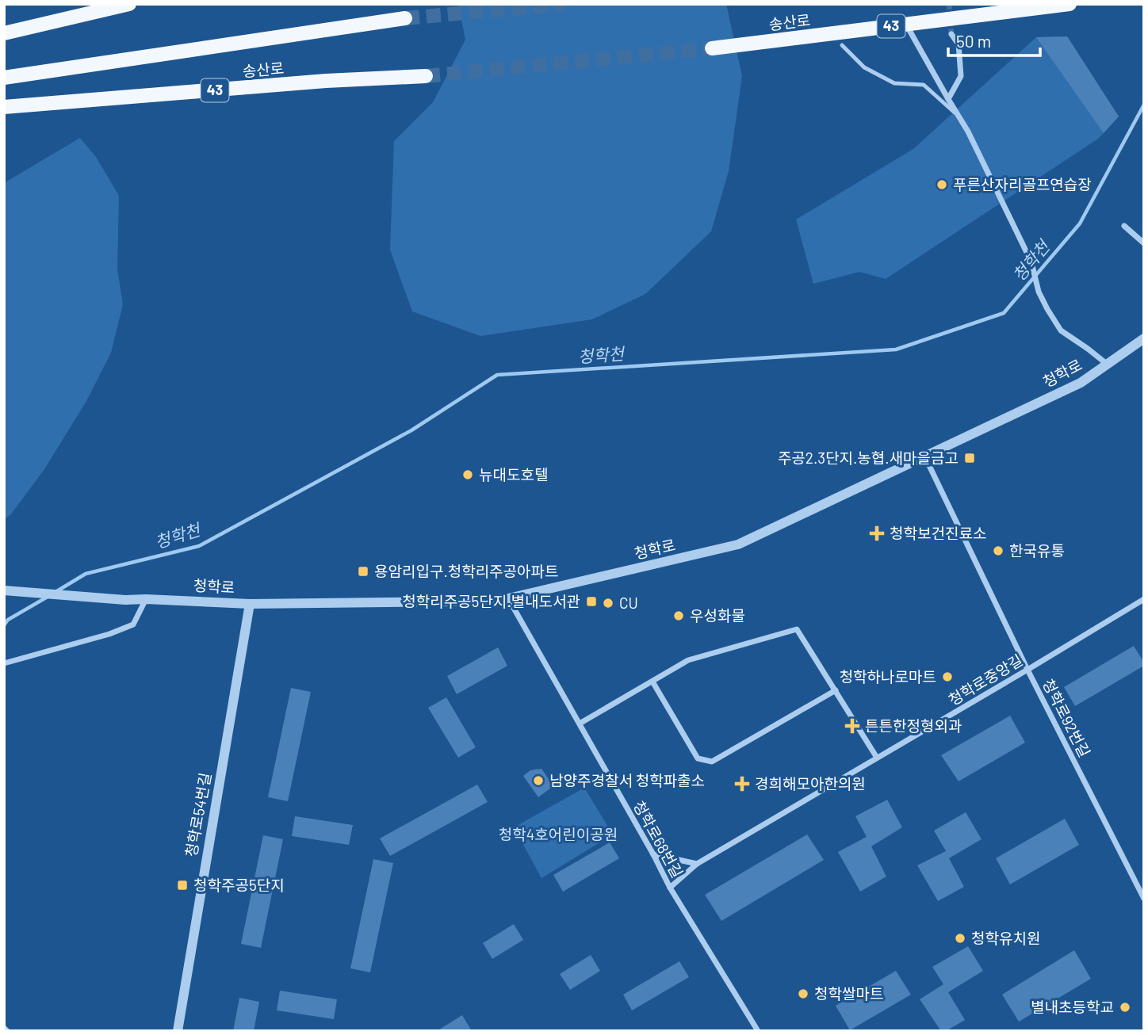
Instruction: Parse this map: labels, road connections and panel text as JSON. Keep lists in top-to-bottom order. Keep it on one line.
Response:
{"streets":{"main road":["송산로","43"],"street":["청학로","청학로중앙길","청학로92번길","청학로54번길","청학로68번길"]},"crossings":[["청학로","청학로92번길"],["청학로","청학로54번길"],["청학로","청학로68번길"],["청학로중앙길","청학로92번길"],["청학로중앙길","청학로68번길"]],"water":["청학천"],"parks":["청학4호어린이공원"],"places":{"other":["푸른산자리골프연습장","뉴대도호텔","한국유통","CU","우성화물","청학하나로마트","남양주경찰서 청학파출소","청학유치원","청학쌀마트","별내초등학교"],"transit":["주공2.3단지.농협.새마을금고","용암리입구.청학리주공아파트","청학리주공5단지.별내도서관","청학주공5단지"],"health":["청학보건진료소","튼튼한정형외과","경희해모아한의원"]},"scale_bar":"50 m"}
